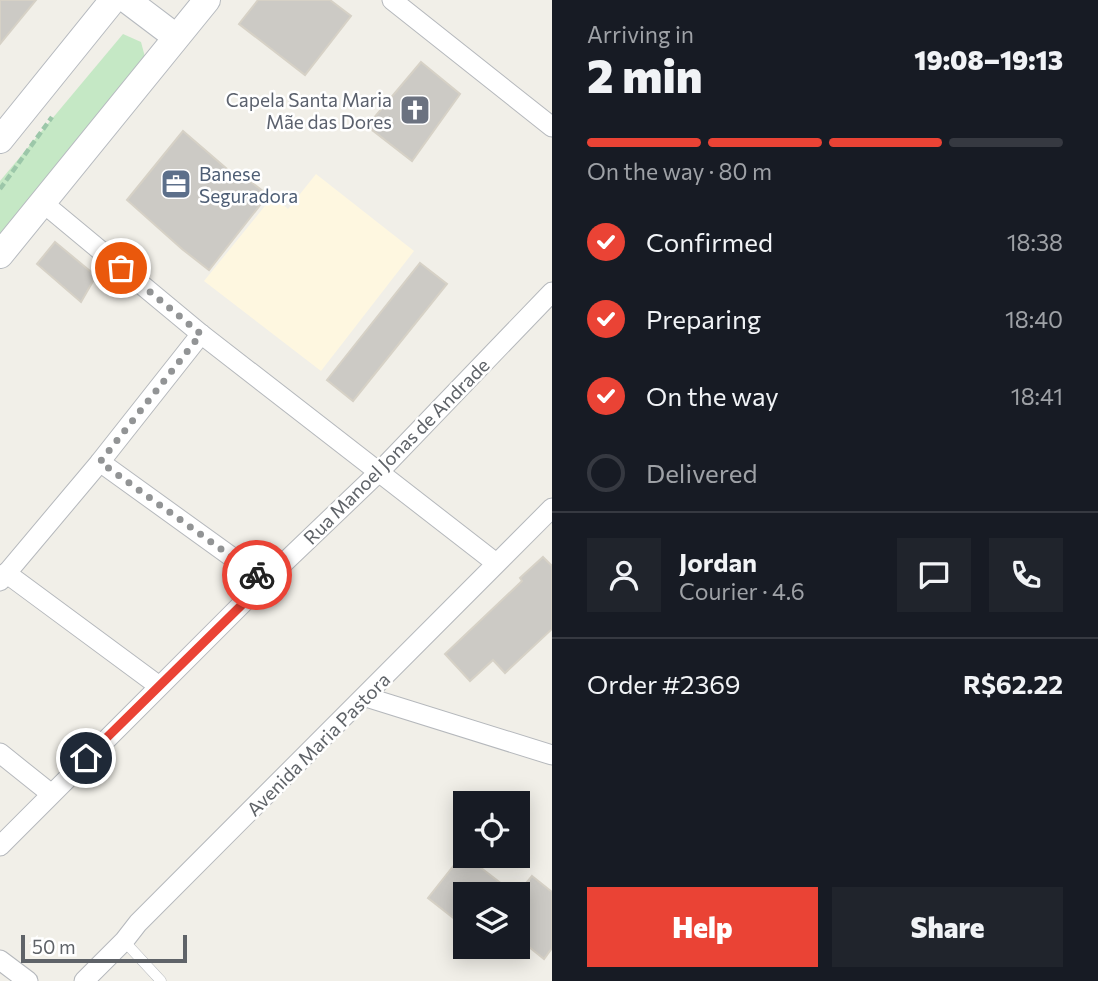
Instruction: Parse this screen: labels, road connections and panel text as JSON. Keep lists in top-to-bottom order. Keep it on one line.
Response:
{"streets":{"street":["Rua Manoel Jonas de Andrade","Avenida Maria Pastora"]},"places":{"church":["Capela Santa Maria Mãe das Dores"],"office":["Banese Seguradora"]},"scale_bar":"50 m","page":{"heading":["2 min","Arriving in","19:08–19:13"],"panel":["Jordan","Courier · 4.6","Order #2369","R$62.22"],"bar":"On the way · 80 m","list":[["Confirmed","18:38"],["Preparing","18:40"],["On the way","18:41"],"Delivered"],"buttons":["Help","Share"],"scale":"50 m"}}
